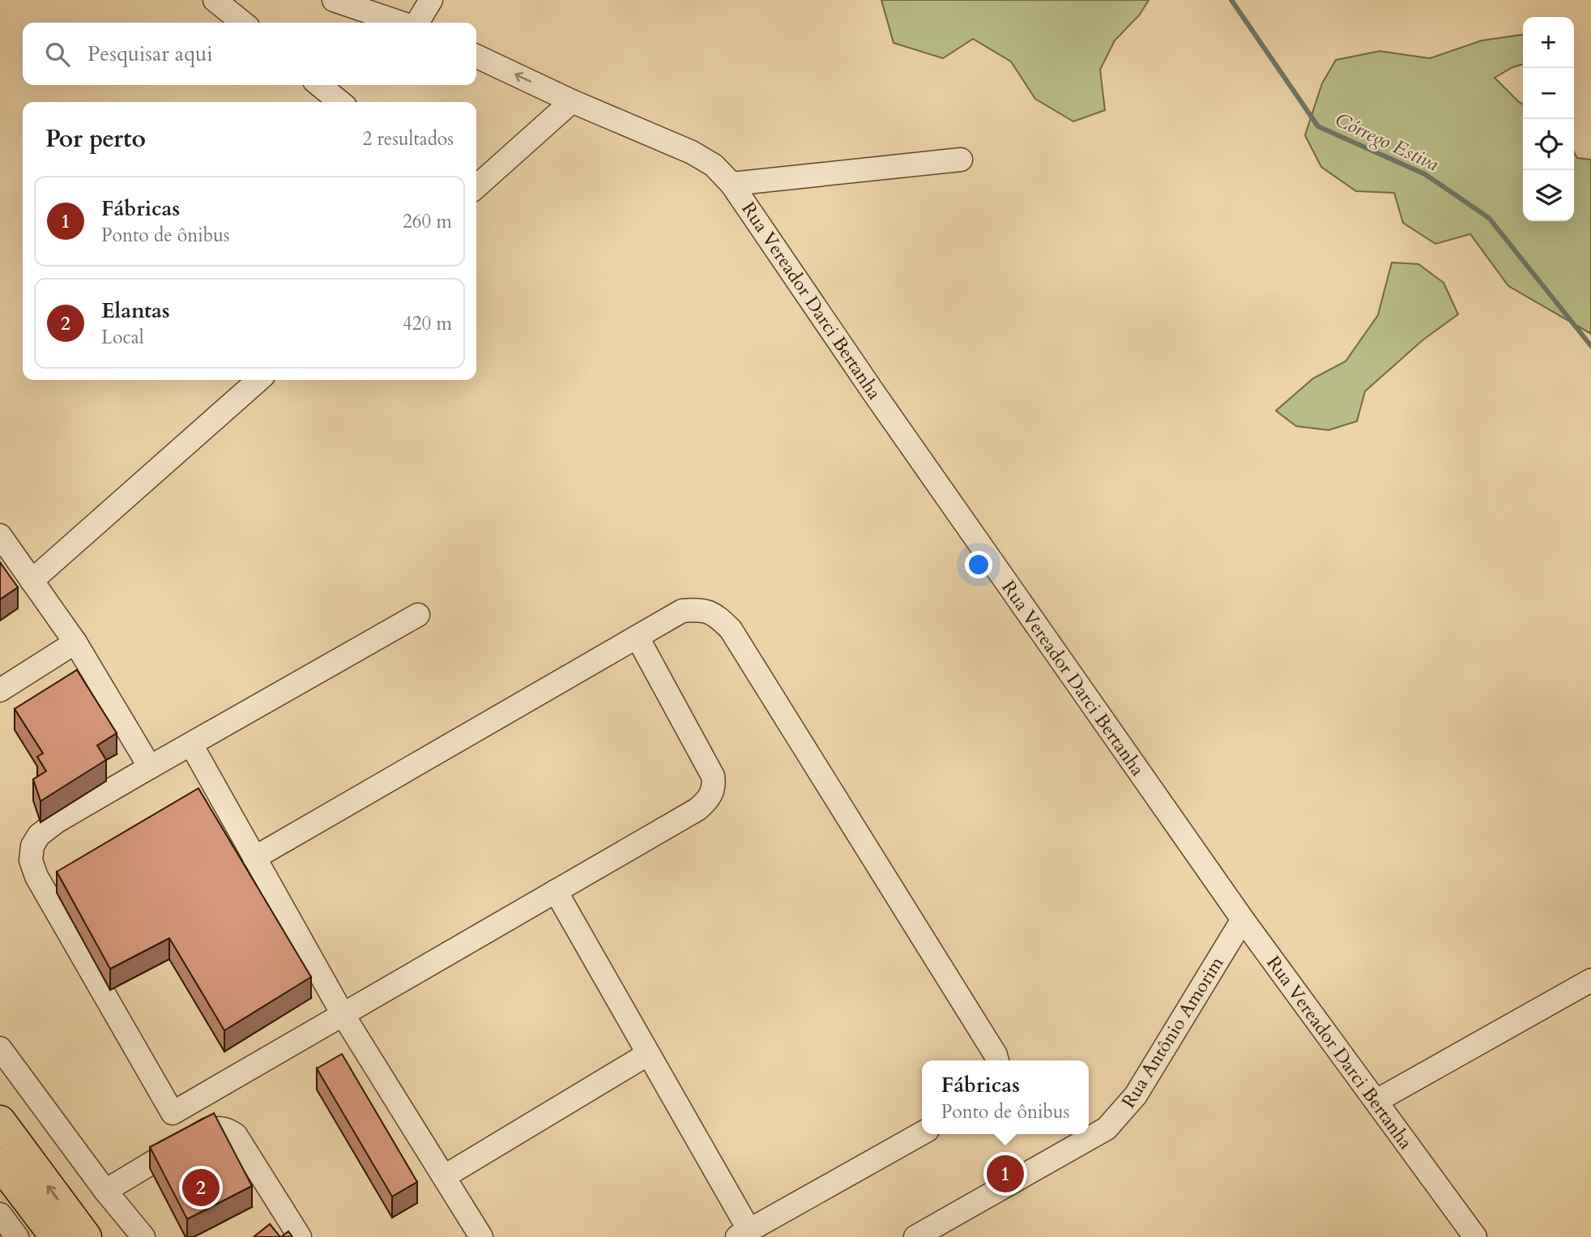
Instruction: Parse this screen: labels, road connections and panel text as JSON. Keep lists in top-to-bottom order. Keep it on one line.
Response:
{"streets":{"street":["Rua Vereador Darci Bertanha","Rua Antônio Amorim"]},"crossings":[["Rua Vereador Darci Bertanha","Rua Antônio Amorim"]],"water":["Córrego Estiva"],"page":{"map_buttons":["+","−"],"search":"Pesquisar aqui","heading":["Por perto","2 resultados"],"list":[{"mark":"1","name":"Fábricas","note":"Ponto de ônibus","value":"260 m"},{"mark":"2","name":"Elantas","note":"Local","value":"420 m"}],"popup":["Fábricas","Ponto de ônibus"],"pins":["1","2"]}}
